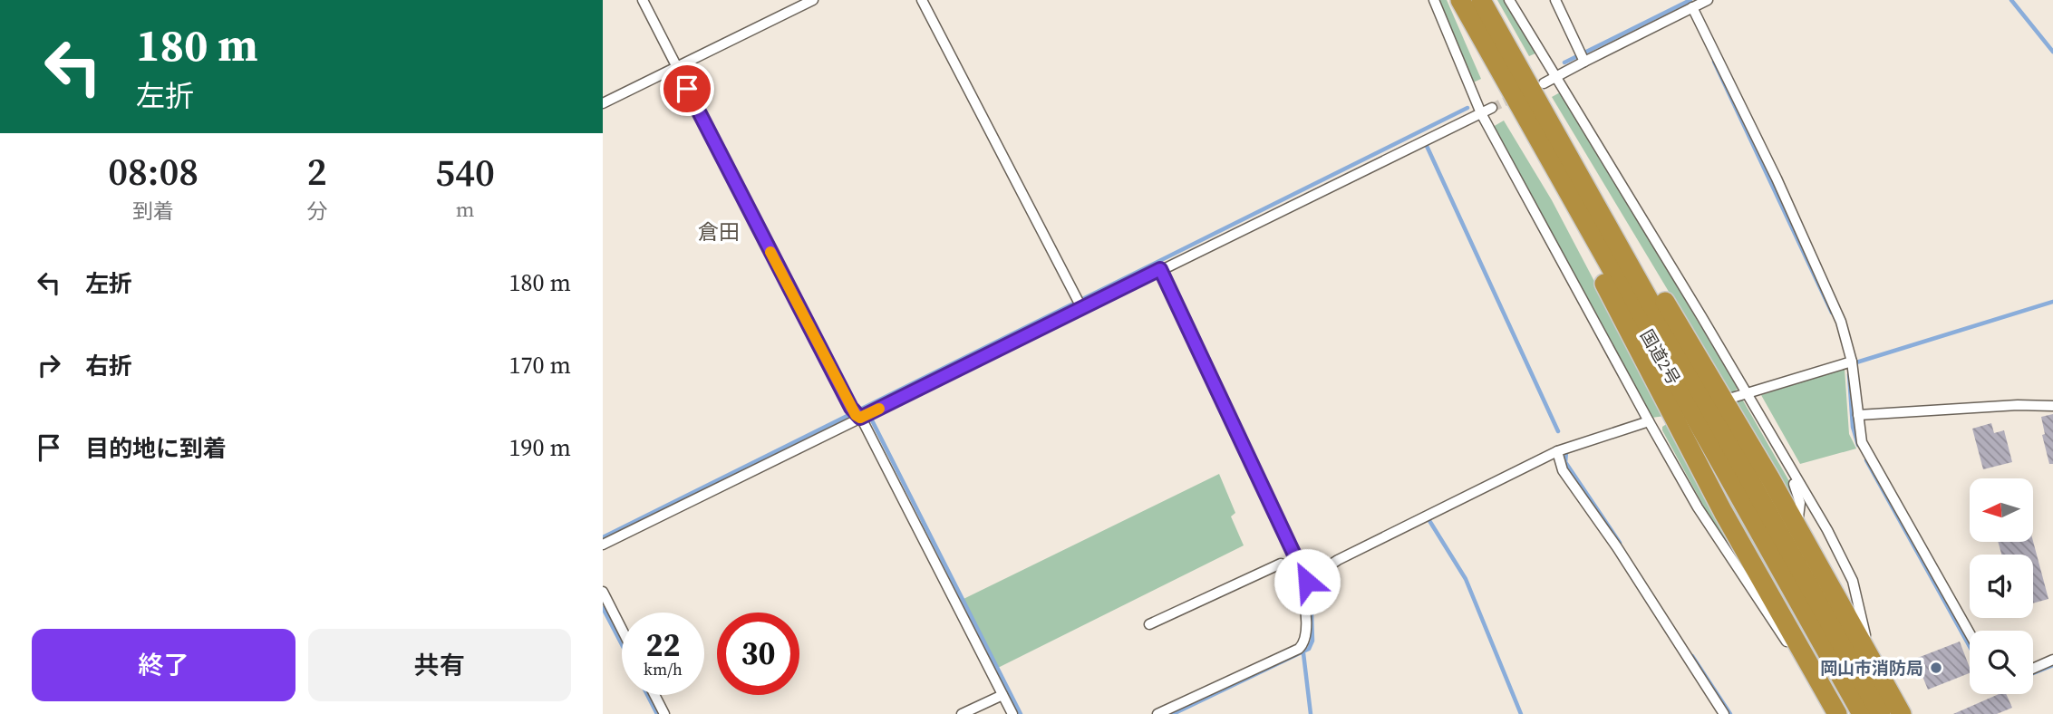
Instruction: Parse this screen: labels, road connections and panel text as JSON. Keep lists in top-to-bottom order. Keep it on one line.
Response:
{"streets":{"highway":["国道2号"]},"districts":["倉田"],"places":["岡山市消防局"],"north":"left","page":{"turn":["180 m","左折"],"eta":["08:08","到着","2","分","540","m"],"list":[{"name":"左折","value":"180 m"},{"name":"右折","value":"170 m"},{"name":"目的地に到着","value":"190 m"}],"speed":"22 km/h","limit":"30","buttons":["終了","共有"]}}
